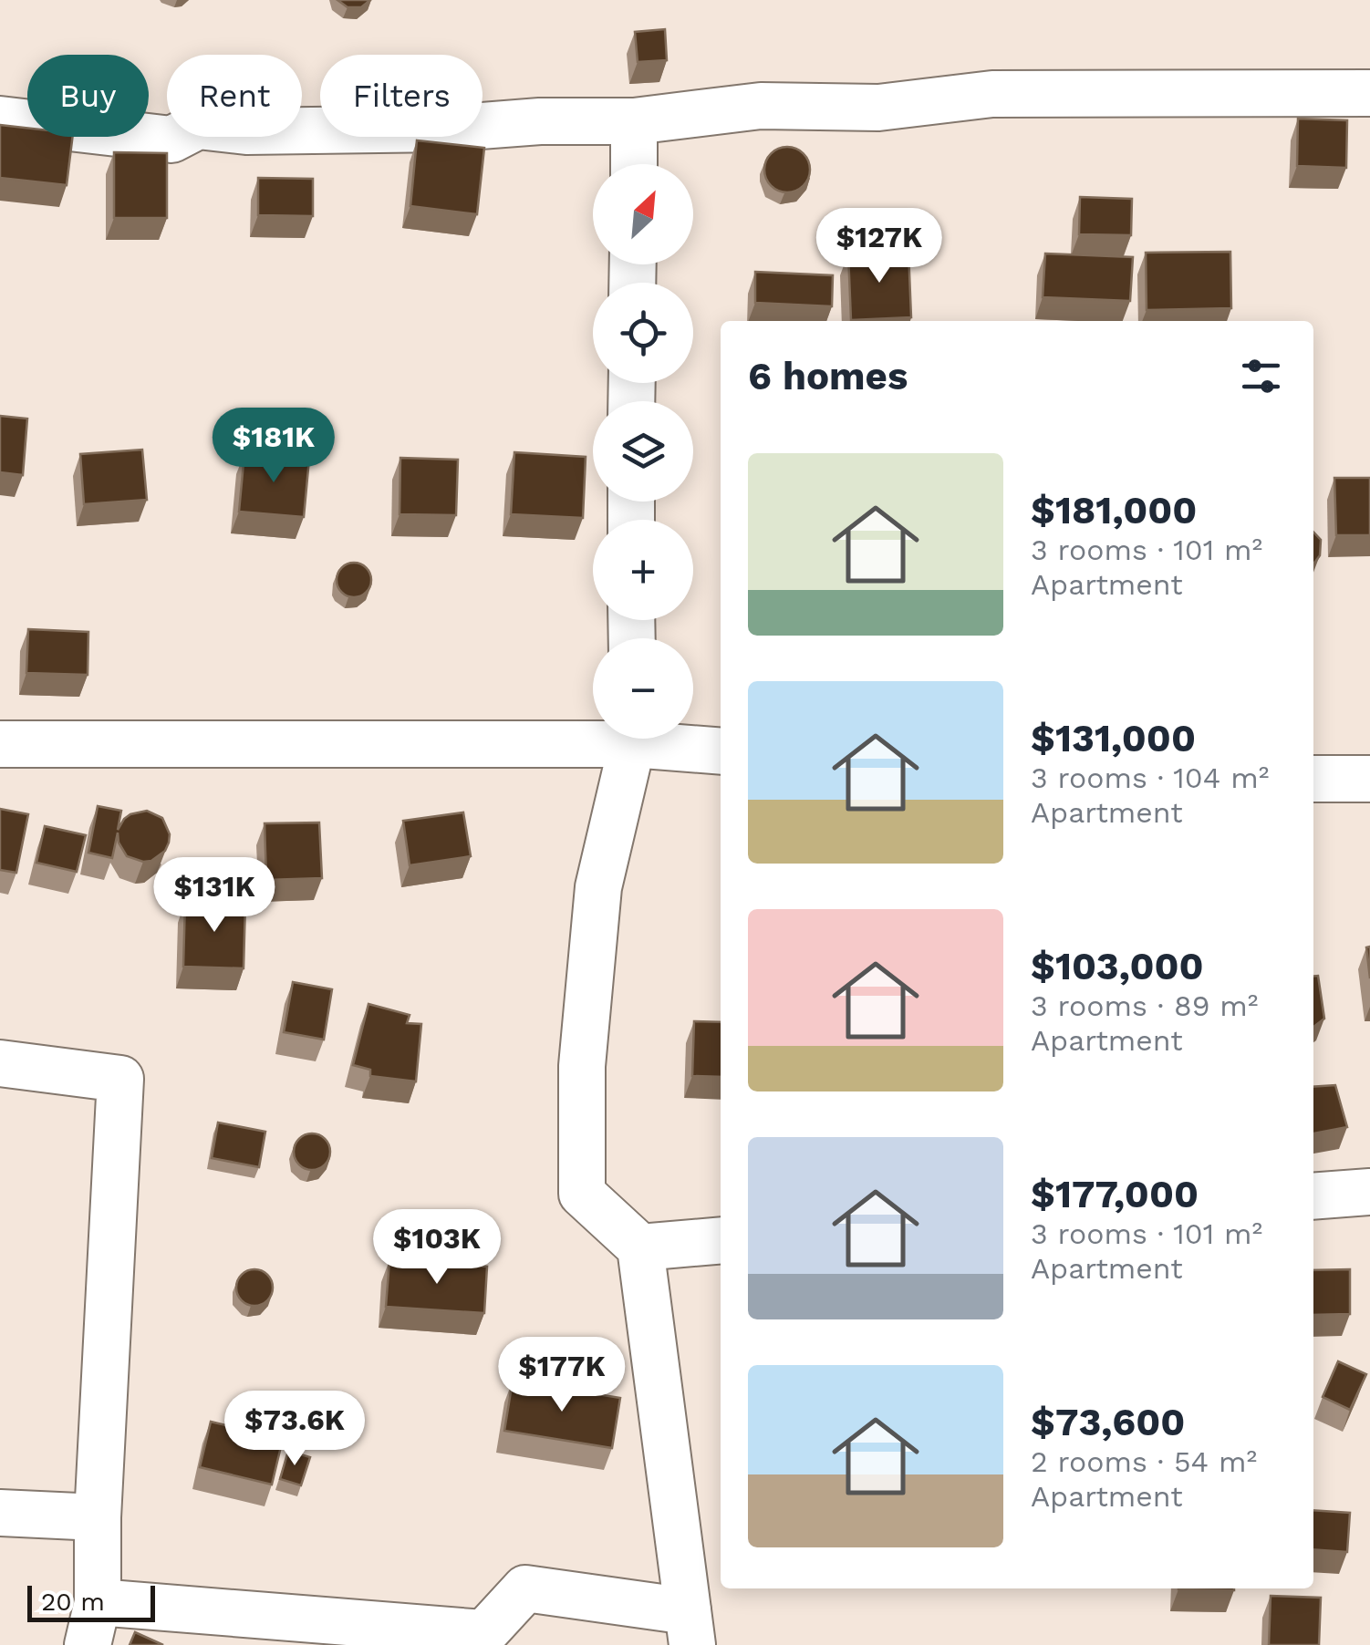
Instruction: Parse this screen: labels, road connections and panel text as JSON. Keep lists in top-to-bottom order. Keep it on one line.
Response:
{"scale_bar":"20 m","north":"top right","page":{"chip":["Buy","Rent","Filters"],"map_buttons":["+","−"],"price":["$127K","$181K","$131K","$103K","$177K","$73.6K"],"heading":"6 homes","list":[{"name":"$181,000","note":"3 rooms · 101 m² · Apartment"},{"name":"$131,000","note":"3 rooms · 104 m² · Apartment"},{"name":"$103,000","note":"3 rooms · 89 m² · Apartment"},{"name":"$177,000","note":"3 rooms · 101 m² · Apartment"},{"name":"$73,600","note":"2 rooms · 54 m² · Apartment"}],"scale":"20 m"}}
